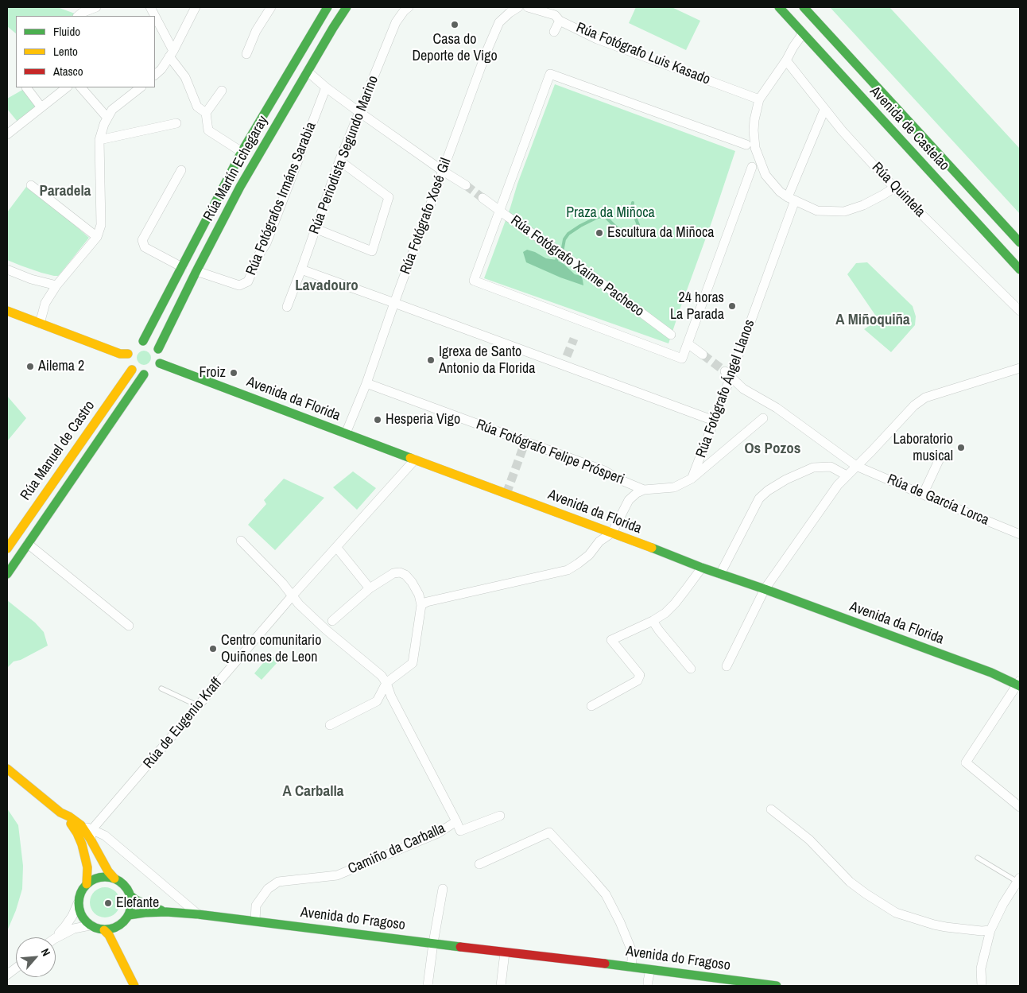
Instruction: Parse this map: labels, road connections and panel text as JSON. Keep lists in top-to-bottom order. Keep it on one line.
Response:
{"streets":{"main road":["Avenida de Castelao","Rúa Martín Echegaray","Avenida da Florida","Rúa Manuel de Castro","Avenida do Fragoso"],"street":["Rúa Fotógrafo Luis Kasado","Rúa Periodista Segundo Marino","Rúa Quintela","Rúa Fotógrafos Irmáns Sarabia","Rúa Fotógrafo Xosé Gil","Rúa Fotógrafo Xaime Pacheco","Rúa Fotógrafo Ángel Llanos","Rúa Fotógrafo Felipe Prósperi","Rúa de García Lorca","Rúa de Eugenio Kraff","Camiño da Carballa"]},"crossings":[["Rúa Martín Echegaray","Rúa Fotógrafos Irmáns Sarabia"],["Rúa Martín Echegaray","Avenida da Florida"],["Rúa Martín Echegaray","Rúa Manuel de Castro"],["Rúa Quintela","Rúa Fotógrafo Ángel Llanos"],["Rúa Fotógrafo Xosé Gil","Avenida da Florida"],["Rúa Fotógrafo Xosé Gil","Rúa Fotógrafo Felipe Prósperi"],["Avenida da Florida","Rúa Manuel de Castro"],["Avenida da Florida","Rúa de Eugenio Kraff"],["Camiño da Carballa","Avenida do Fragoso"]],"districts":["Paradela","Lavadouro","A Miñoquiña","Os Pozos","A Carballa"],"parks":["Praza da Miñoca"],"places":["Casa do Deporte de Vigo","Escultura da Miñoca","24 horas La Parada","Igrexa de Santo Antonio da Florida","Ailema 2","Froiz","Hesperia Vigo","Laboratorio musical","Centro comunitario Quiñones de Leon","Elefante"],"legend":["Fluido","Lento","Atasco"],"north":"top right"}
